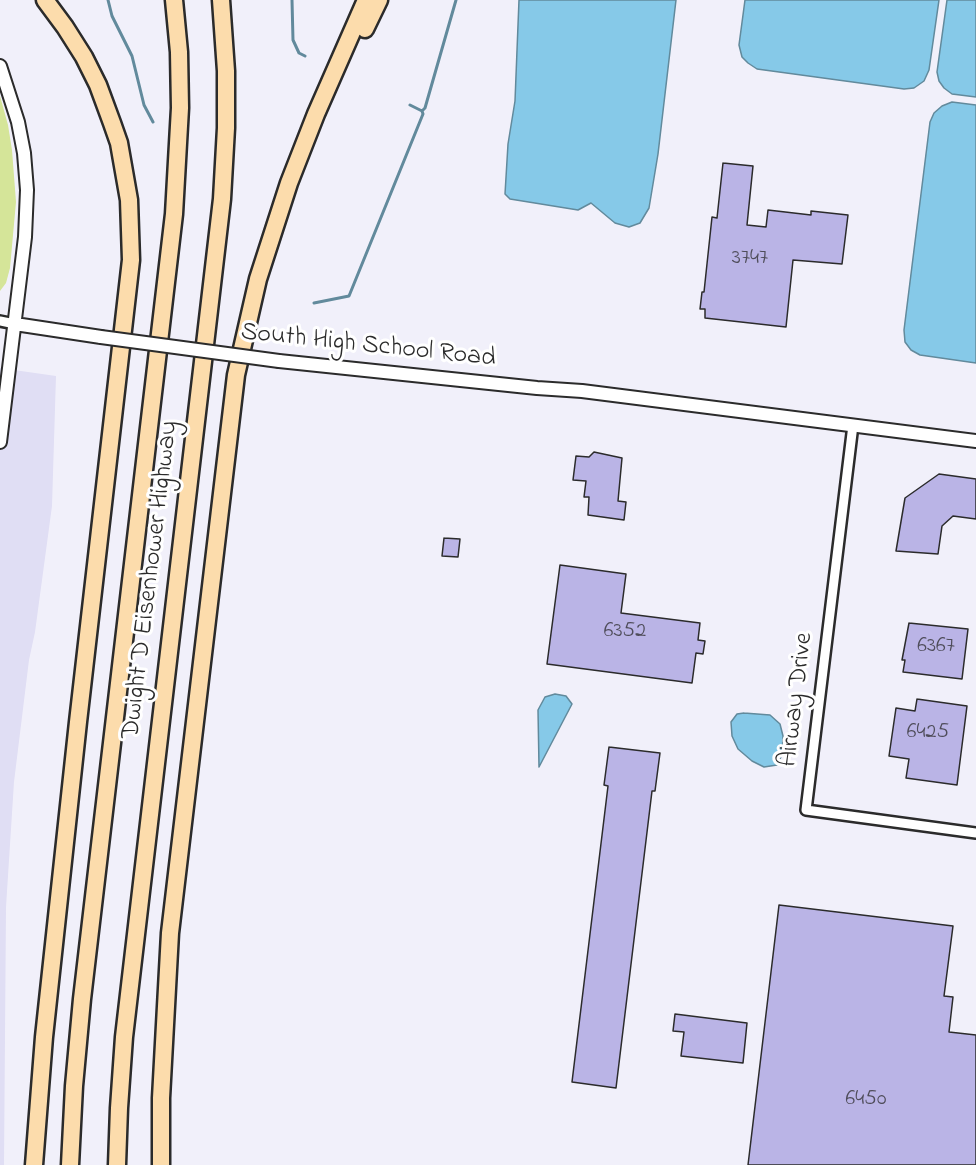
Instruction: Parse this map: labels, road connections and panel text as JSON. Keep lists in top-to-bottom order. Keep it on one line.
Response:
{"streets":{"highway":["Dwight D Eisenhower Highway"],"street":["South High School Road","Airway Drive"]},"crossings":[["South High School Road","Airway Drive"]],"house_numbers":["3747","6352","6367","6425","6450"]}
